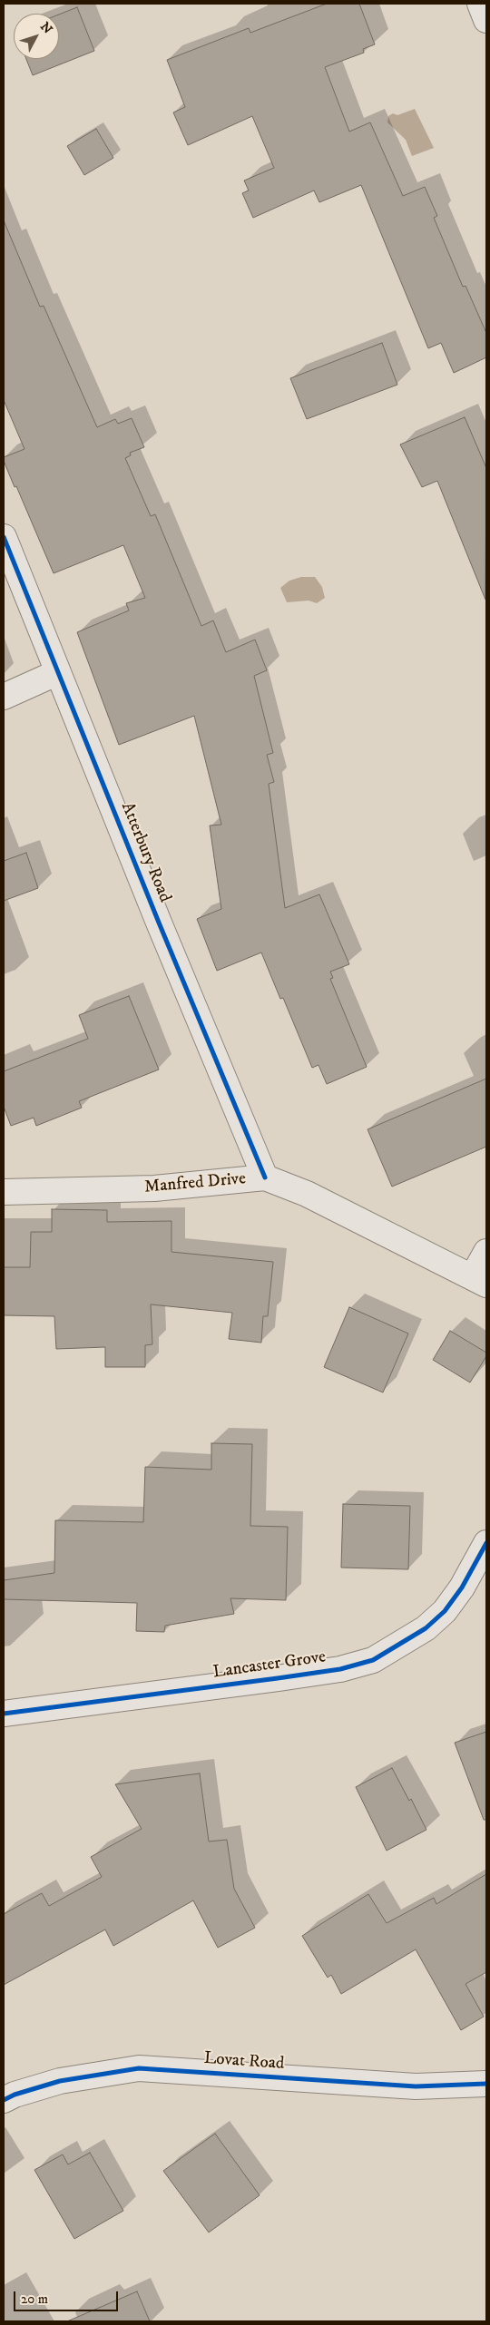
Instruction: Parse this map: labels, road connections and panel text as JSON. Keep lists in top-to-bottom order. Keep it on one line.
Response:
{"streets":{"street":["Atterbury Road","Manfred Drive","Lancaster Grove","Lovat Road"]},"crossings":[["Atterbury Road","Manfred Drive"]],"scale_bar":"20 m","north":"top right"}
